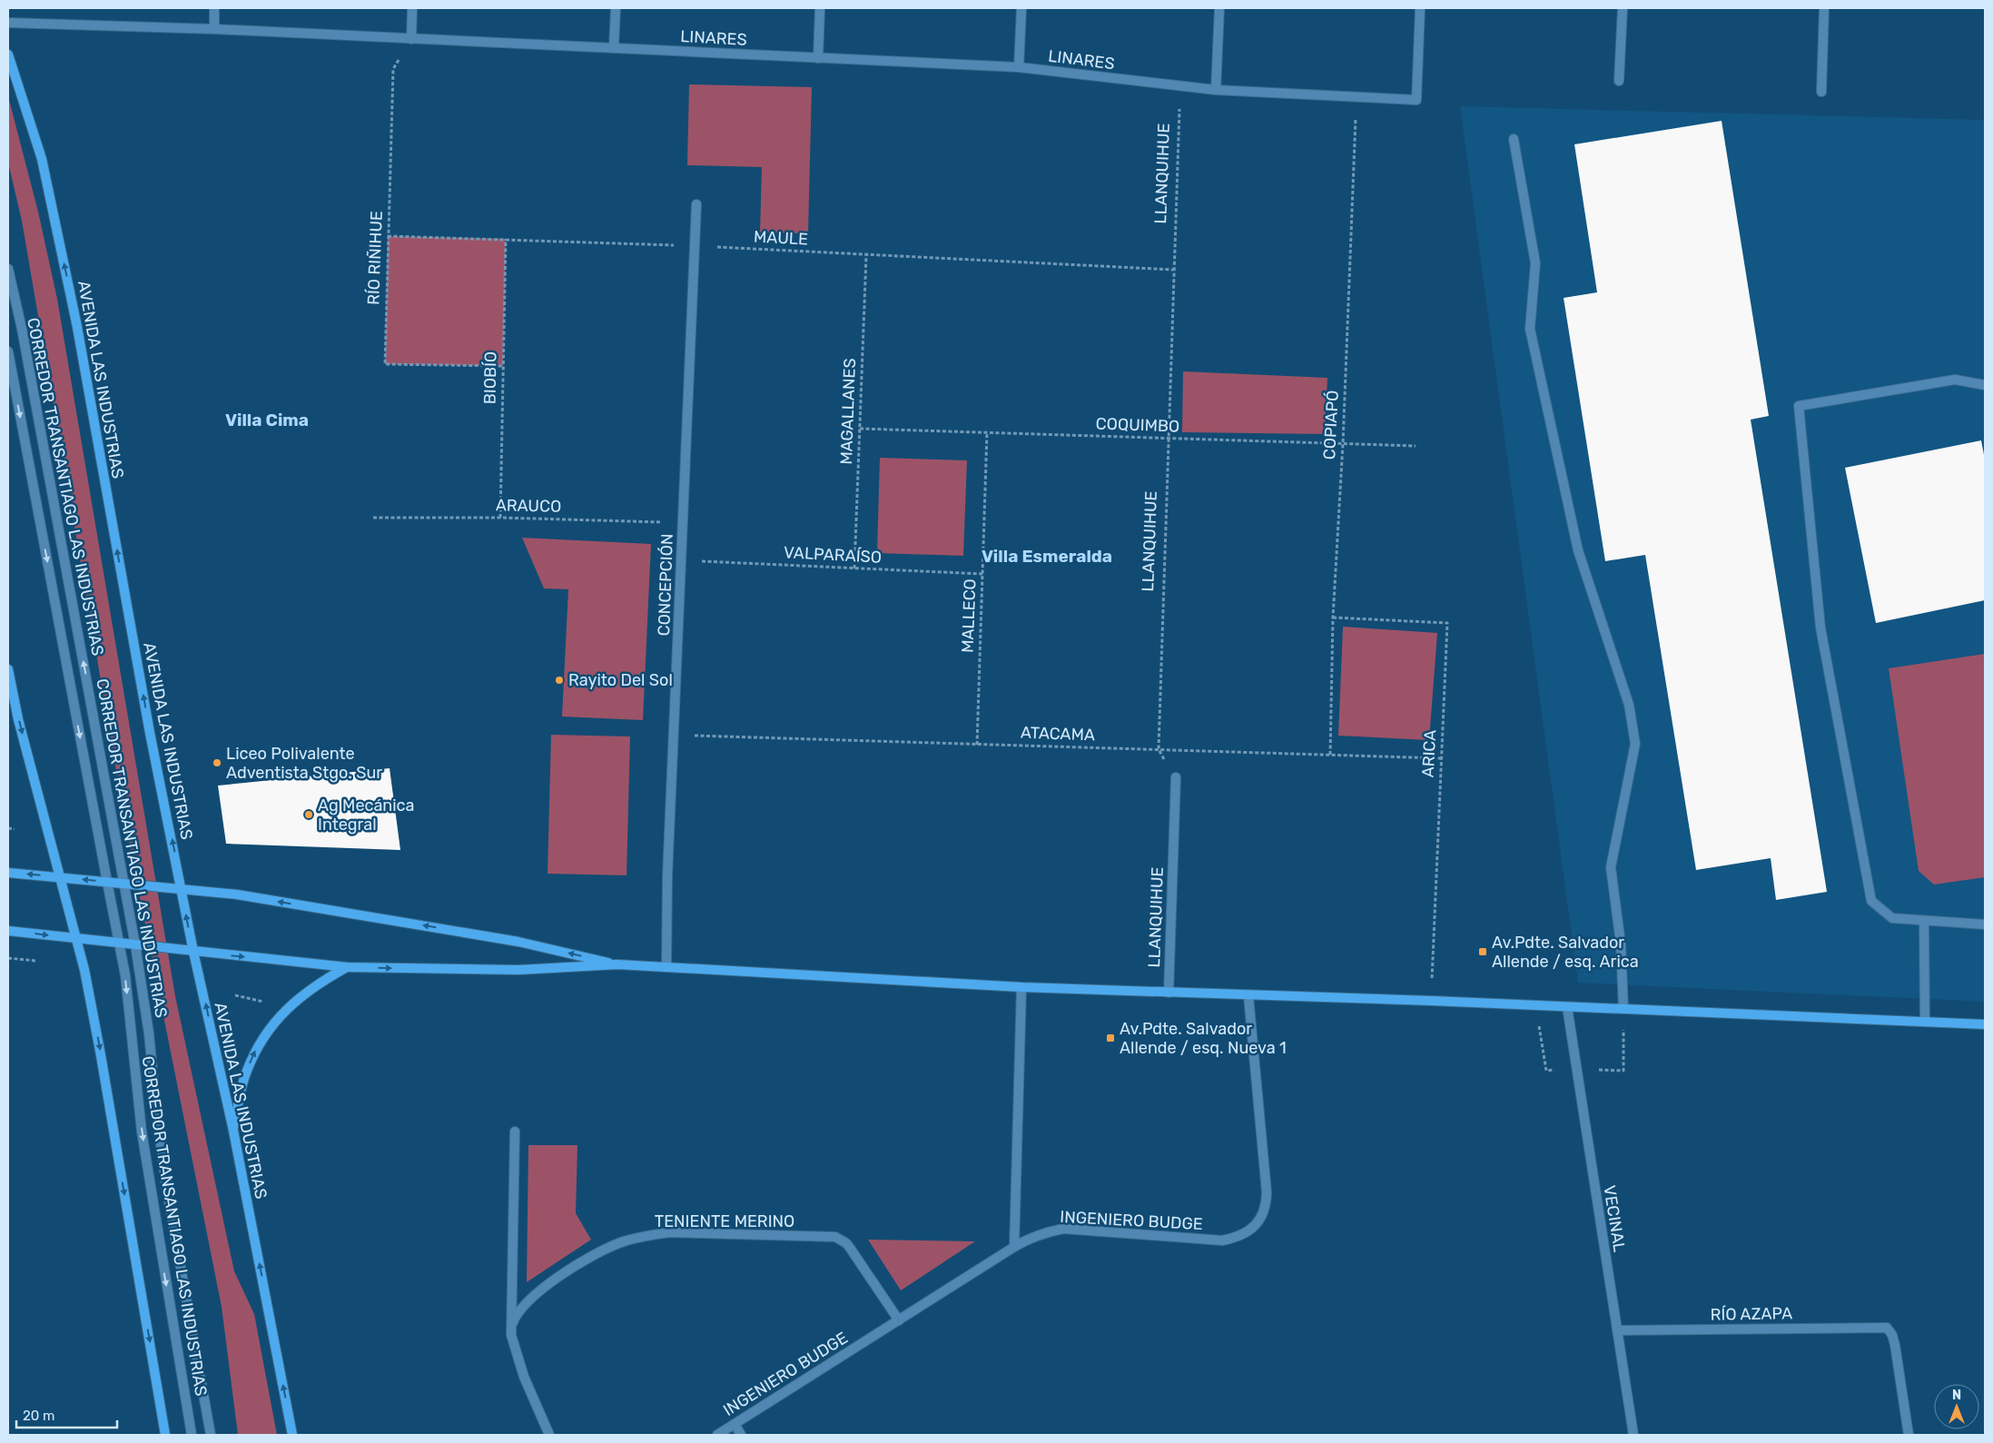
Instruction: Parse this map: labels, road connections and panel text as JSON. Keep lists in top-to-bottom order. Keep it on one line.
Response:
{"streets":{"main road":["AVENIDA LAS INDUSTRIAS"],"street":["LINARES","LLANQUIHUE","CORREDOR TRANSANTIAGO LAS INDUSTRIAS","CONCEPCIÓN","VECINAL","INGENIERO BUDGE","TENIENTE MERINO","RÍO AZAPA"],"path":["MAULE","RÍO RIÑIHUE","BIOBÍO","MAGALLANES","COQUIMBO","COPIAPÓ","ARAUCO","VALPARAÍSO","MALLECO","ATACAMA","ARICA"]},"crossings":[["LINARES","LLANQUIHUE"],["LINARES","RÍO RIÑIHUE"],["LINARES","COPIAPÓ"],["LLANQUIHUE","MAULE"],["LLANQUIHUE","COQUIMBO"],["LLANQUIHUE","ATACAMA"],["MAULE","RÍO RIÑIHUE"],["MAULE","BIOBÍO"],["MAULE","MAGALLANES"],["MAULE","CONCEPCIÓN"],["RÍO RIÑIHUE","BIOBÍO"],["BIOBÍO","ARAUCO"],["MAGALLANES","COQUIMBO"],["MAGALLANES","VALPARAÍSO"],["COQUIMBO","COPIAPÓ"],["COQUIMBO","MALLECO"],["COPIAPÓ","ATACAMA"],["COPIAPÓ","ARICA"],["ARAUCO","CONCEPCIÓN"],["VALPARAÍSO","CONCEPCIÓN"],["VALPARAÍSO","MALLECO"],["CONCEPCIÓN","ATACAMA"],["MALLECO","ATACAMA"],["ATACAMA","ARICA"],["VECINAL","RÍO AZAPA"],["INGENIERO BUDGE","TENIENTE MERINO"]],"one_way":["AVENIDA LAS INDUSTRIAS"],"districts":["Villa Cima","Villa Esmeralda"],"places":{"other":["Rayito Del Sol","Liceo Polivalente Adventista Stgo. Sur","Ag Mecánica Integral"],"transit":["Av.Pdte. Salvador Allende / esq. Arica","Av.Pdte. Salvador Allende / esq. Nueva 1"]},"scale_bar":"20 m","north":"top"}
